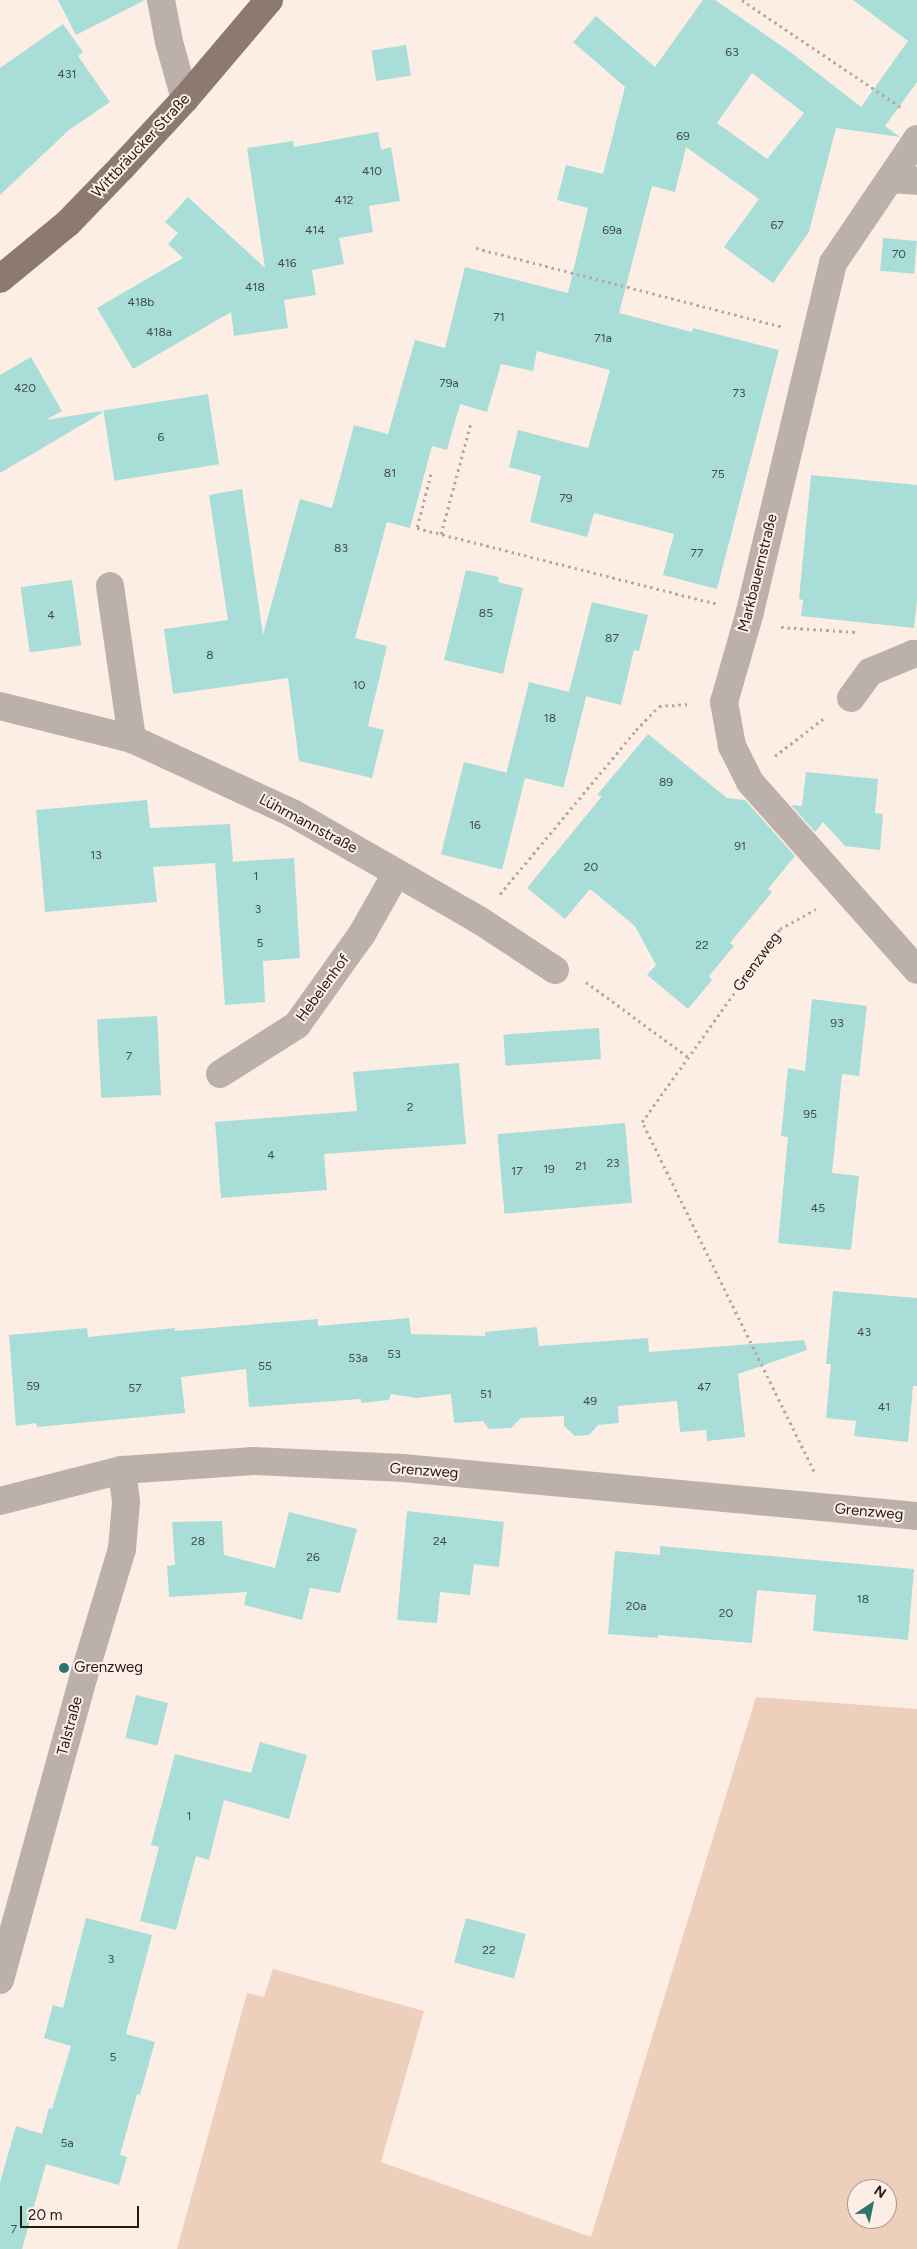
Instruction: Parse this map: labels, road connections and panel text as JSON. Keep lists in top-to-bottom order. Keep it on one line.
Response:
{"streets":{"main road":["Wittbräucker Straße"],"street":["Markbauernstraße","Lührmannstraße","Grenzweg","Hebelenhof","Talstraße"]},"crossings":[["Markbauernstraße","Grenzweg"],["Lührmannstraße","Hebelenhof"],["Grenzweg","Talstraße"]],"places":["Grenzweg"],"house_numbers":["63","431","69","410","412","67","414","69a","70","416","418","418b","71","418a","71a","79a","420","73","6","81","75","79","83","77","85","4","87","8","10","18","89","16","91","13","20","1","3","5","22","93","7","2","95","4","23","21","19","17","45","43","53","53a","55","59","47","57","51","49","41","28","24","26","18","20a","20","1","22","3","5","5a","7"],"scale_bar":"20 m","north":"top right"}
